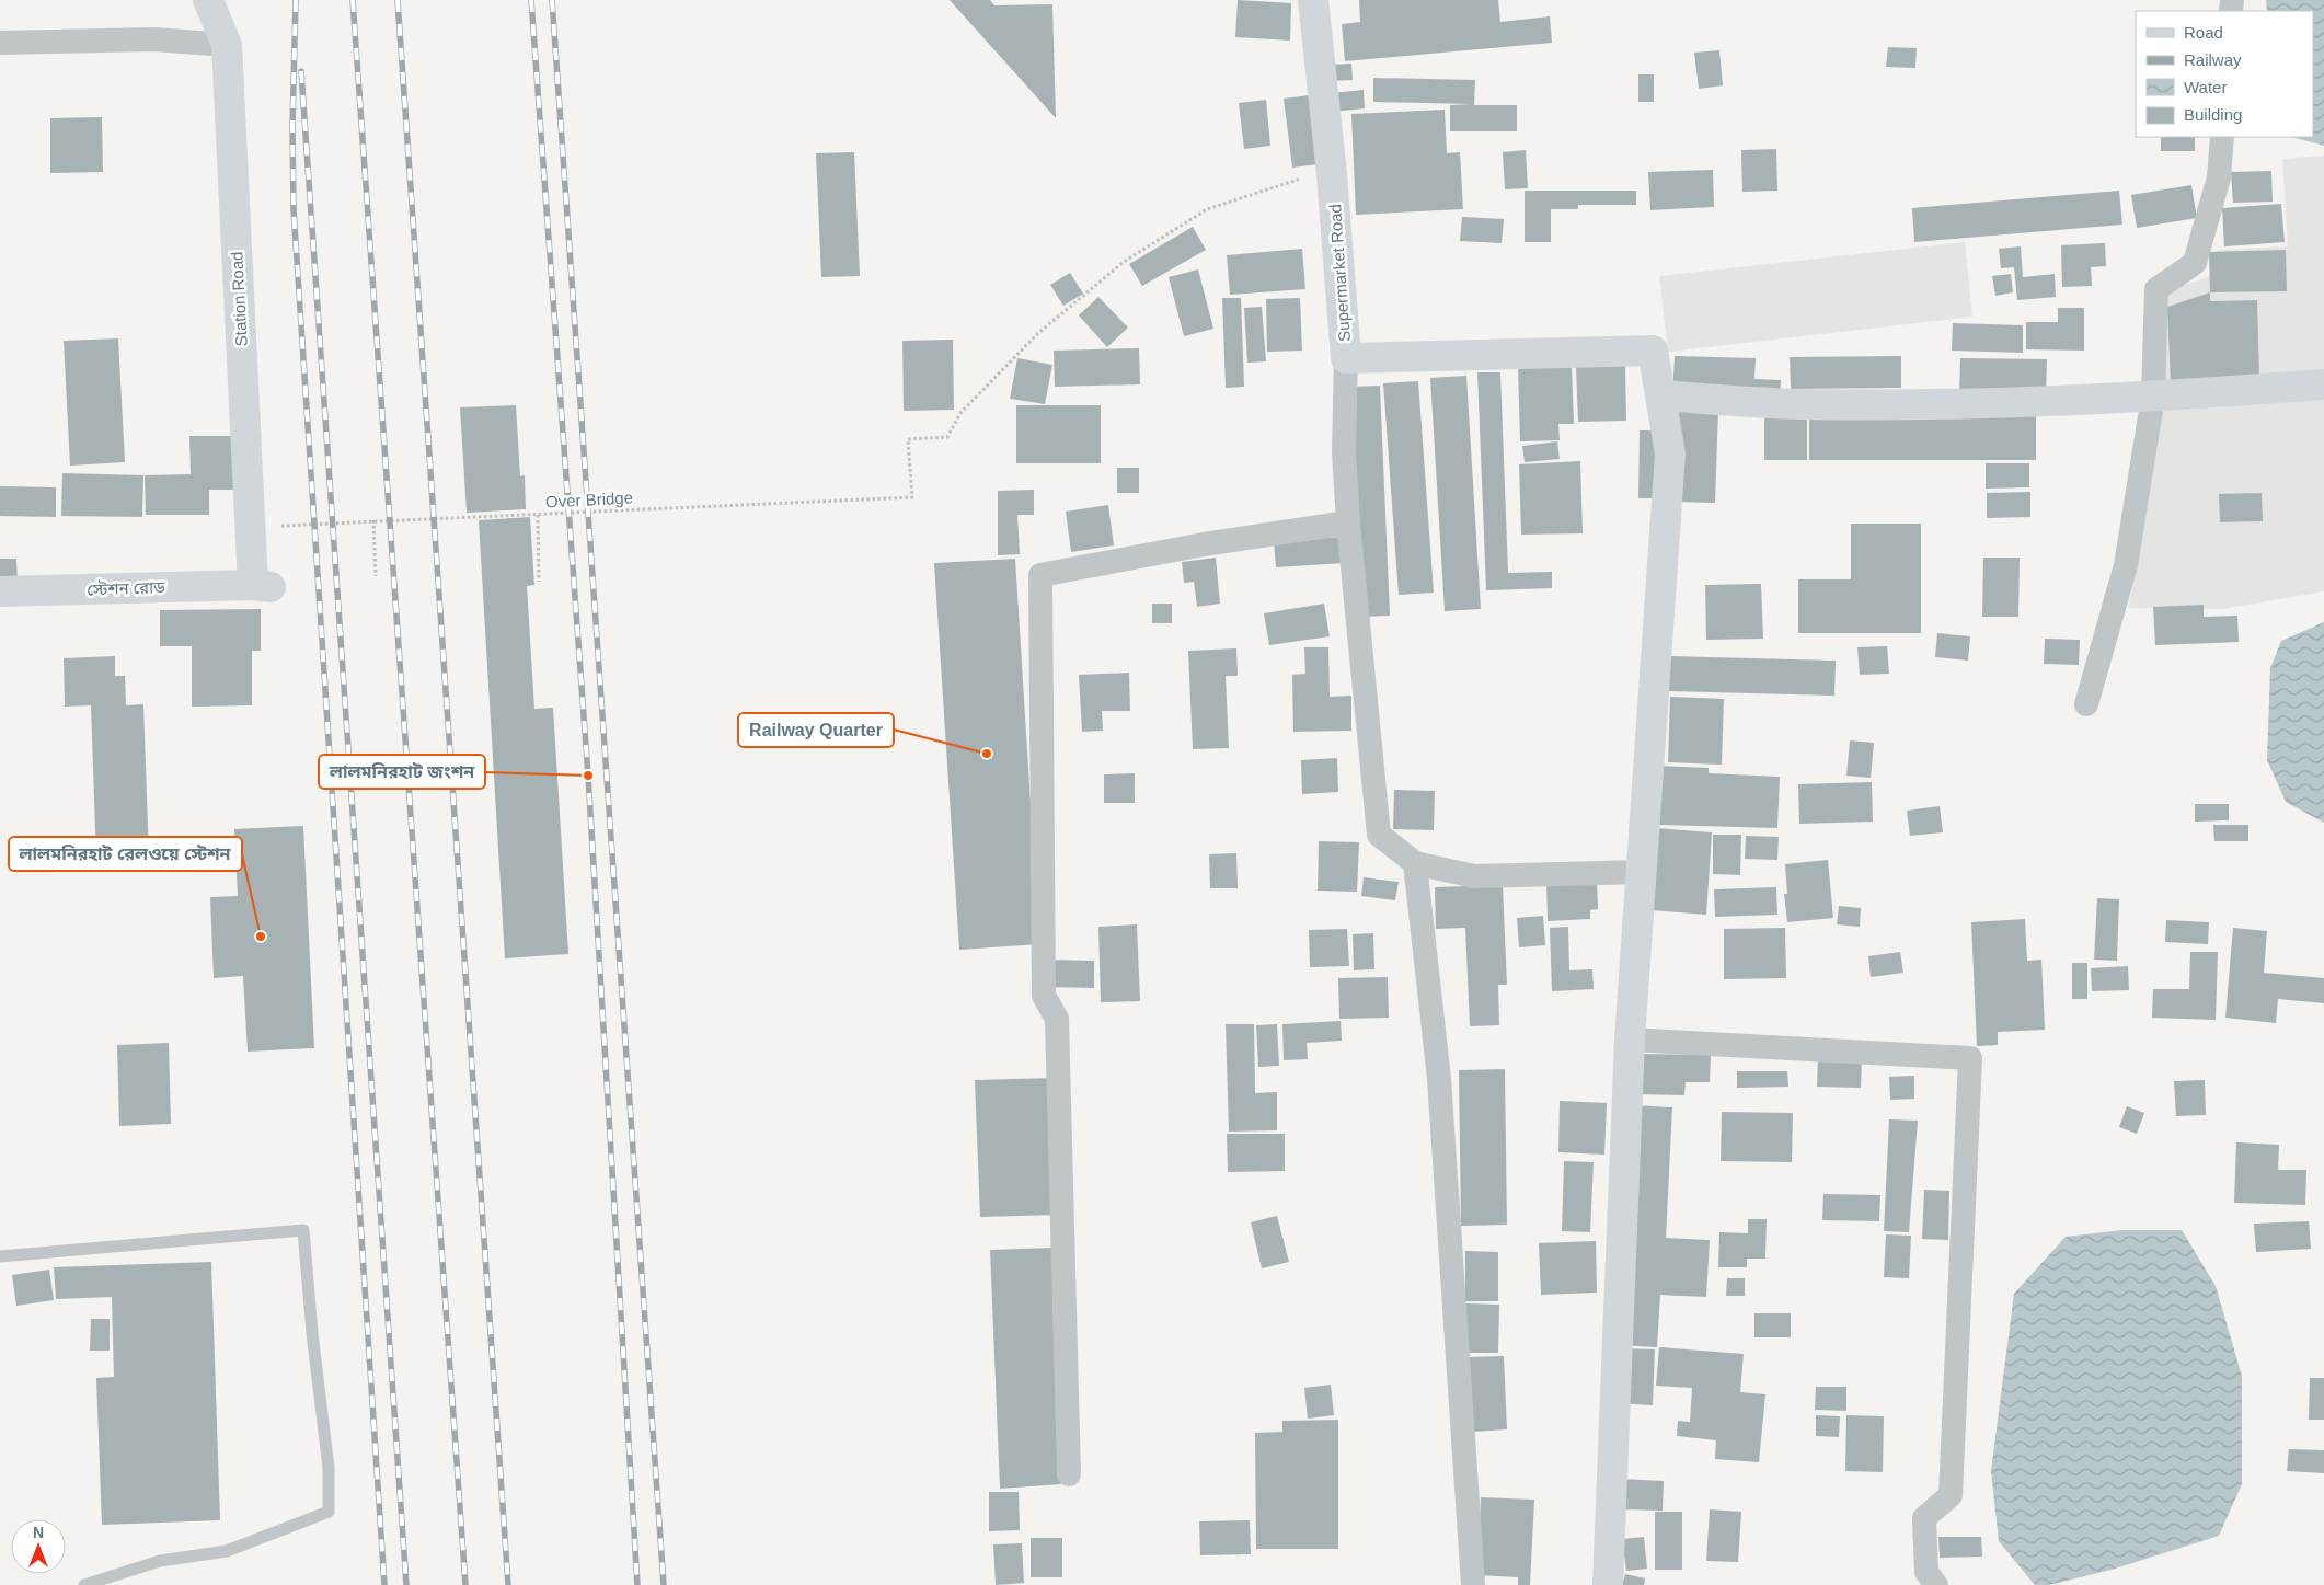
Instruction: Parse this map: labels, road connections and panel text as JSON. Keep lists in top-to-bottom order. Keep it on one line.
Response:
{"streets":{"main road":["Supermarket Road","Station Road","স্টেশন রোড"],"path":["Over Bridge"]},"crossings":[["Supermarket Road","Over Bridge"],["Station Road","স্টেশন রোড"]],"places":["Railway Quarter","লালমনিরহাট জংশন","লালমনিরহাট রেলওয়ে স্টেশন"],"legend":["Road","Railway","Water","Building"],"north":"top"}
